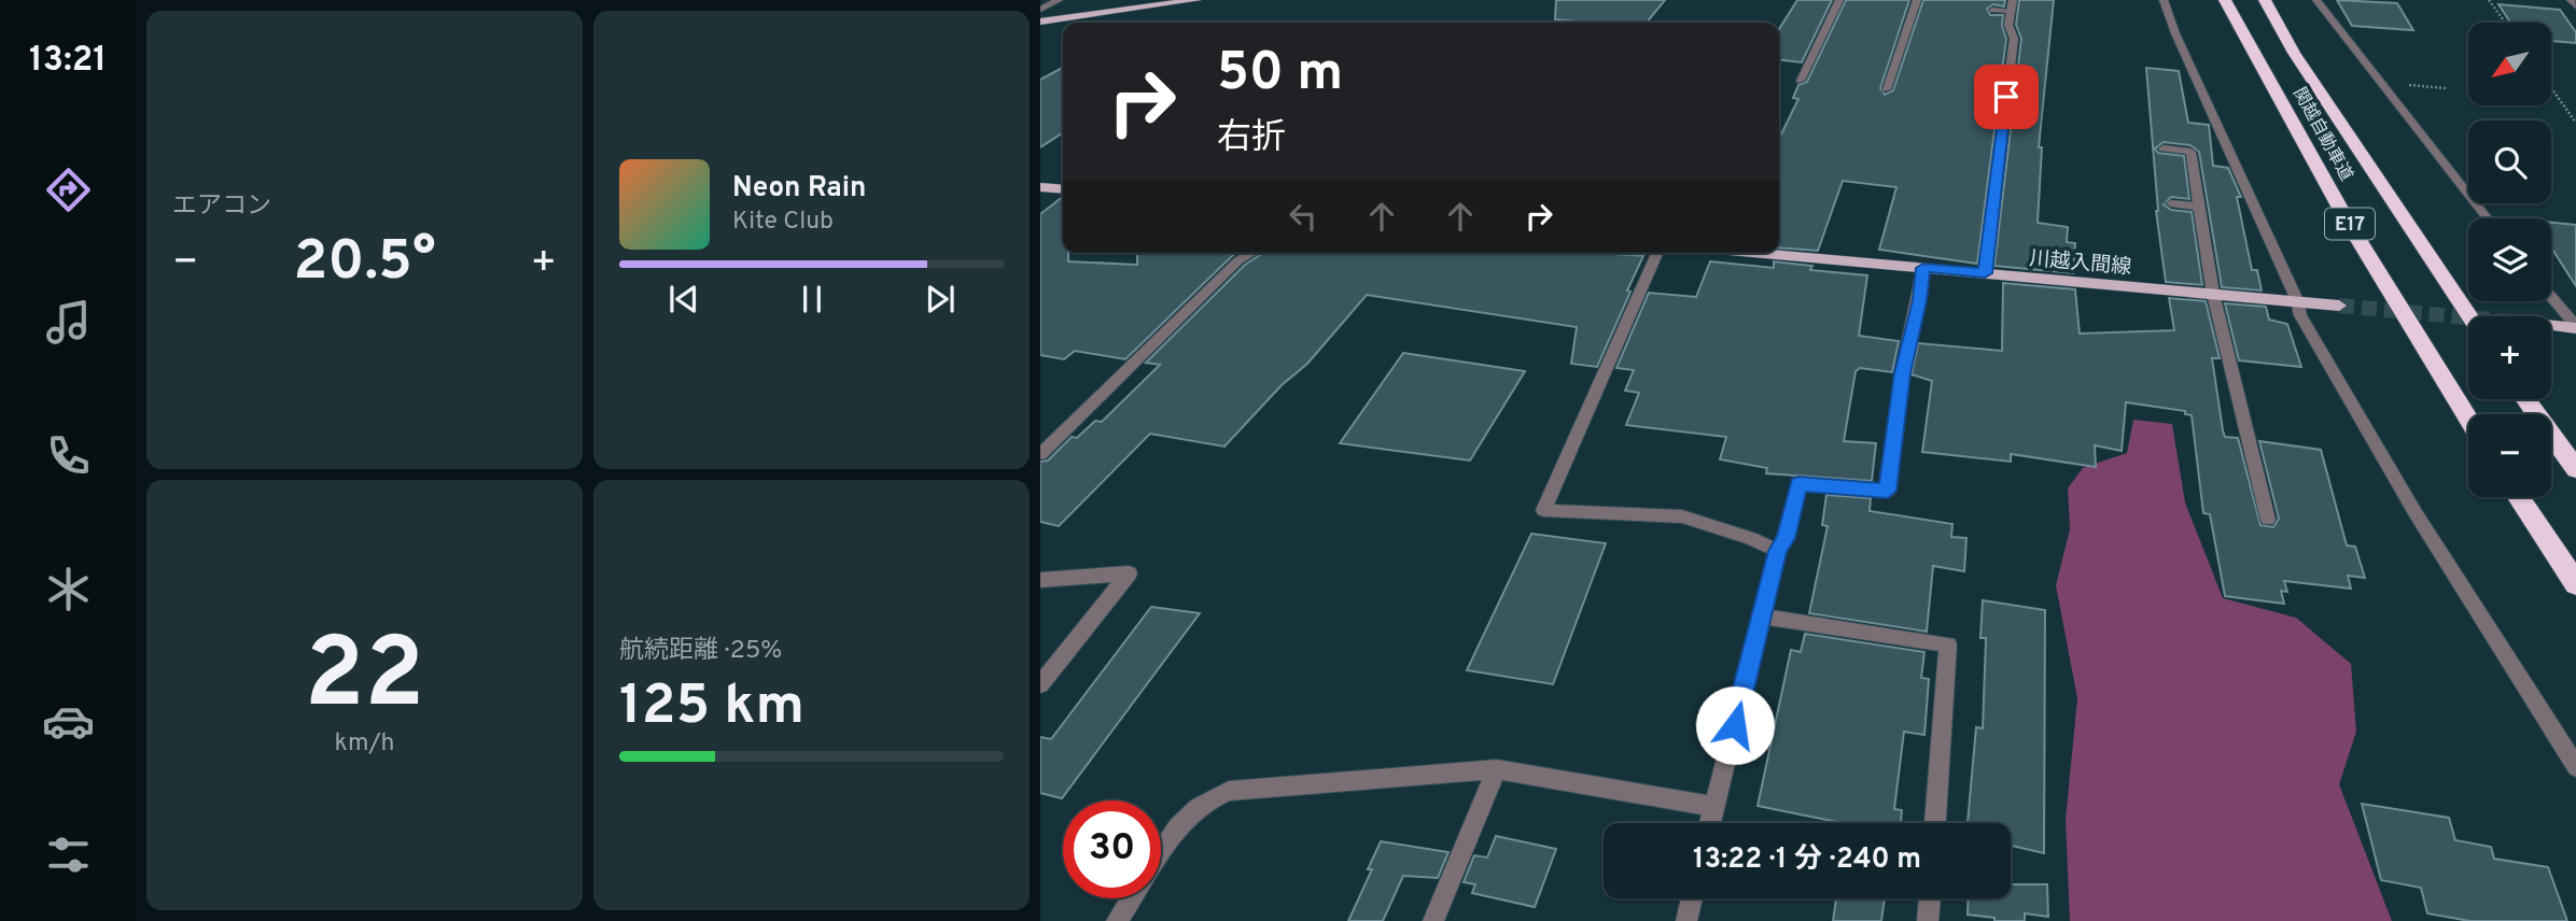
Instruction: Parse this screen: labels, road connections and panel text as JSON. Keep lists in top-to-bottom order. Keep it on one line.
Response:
{"streets":{"highway":["関越自動車道","E17"],"main road":["川越入間線"]},"north":"bottom left","page":{"tabs":"13:21","tile":["エアコン",["22","km/h"],["航続距離 · 25%","125 km"]],"map_buttons":["+","−"],"turn":["50 m","右折"],"song":["Neon Rain","Kite Club"],"heat":["−","20.5°","+"],"limit":"30","trip":"13:22 · 1 分 · 240 m"}}
